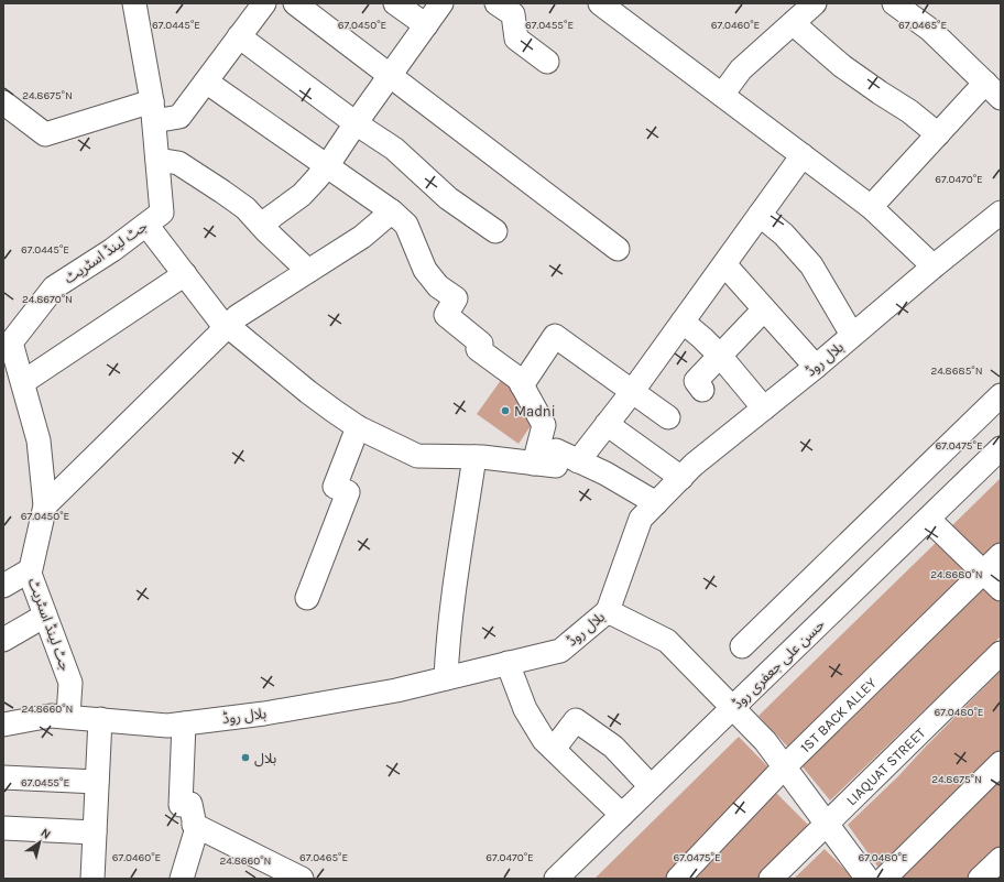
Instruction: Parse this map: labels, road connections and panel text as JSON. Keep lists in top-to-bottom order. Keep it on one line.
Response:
{"streets":{"street":["جٹ لینڈ اسٹریٹ","بلال روڈ","حسن علی جعفری روڈ","1ST BACK ALLEY","LIAQUAT STREET"]},"crossings":[["جٹ لینڈ اسٹریٹ","بلال روڈ"]],"places":["Madni","بلال"],"north":"top right","coordinates":["67.0445°E","67.0450°E","67.0455°E","67.0460°E","67.0465°E","24.8675°N","67.0470°E","24.8670°N","24.8685°N","67.0475°E","24.8680°N","24.8660°N","67.0480°E"]}
